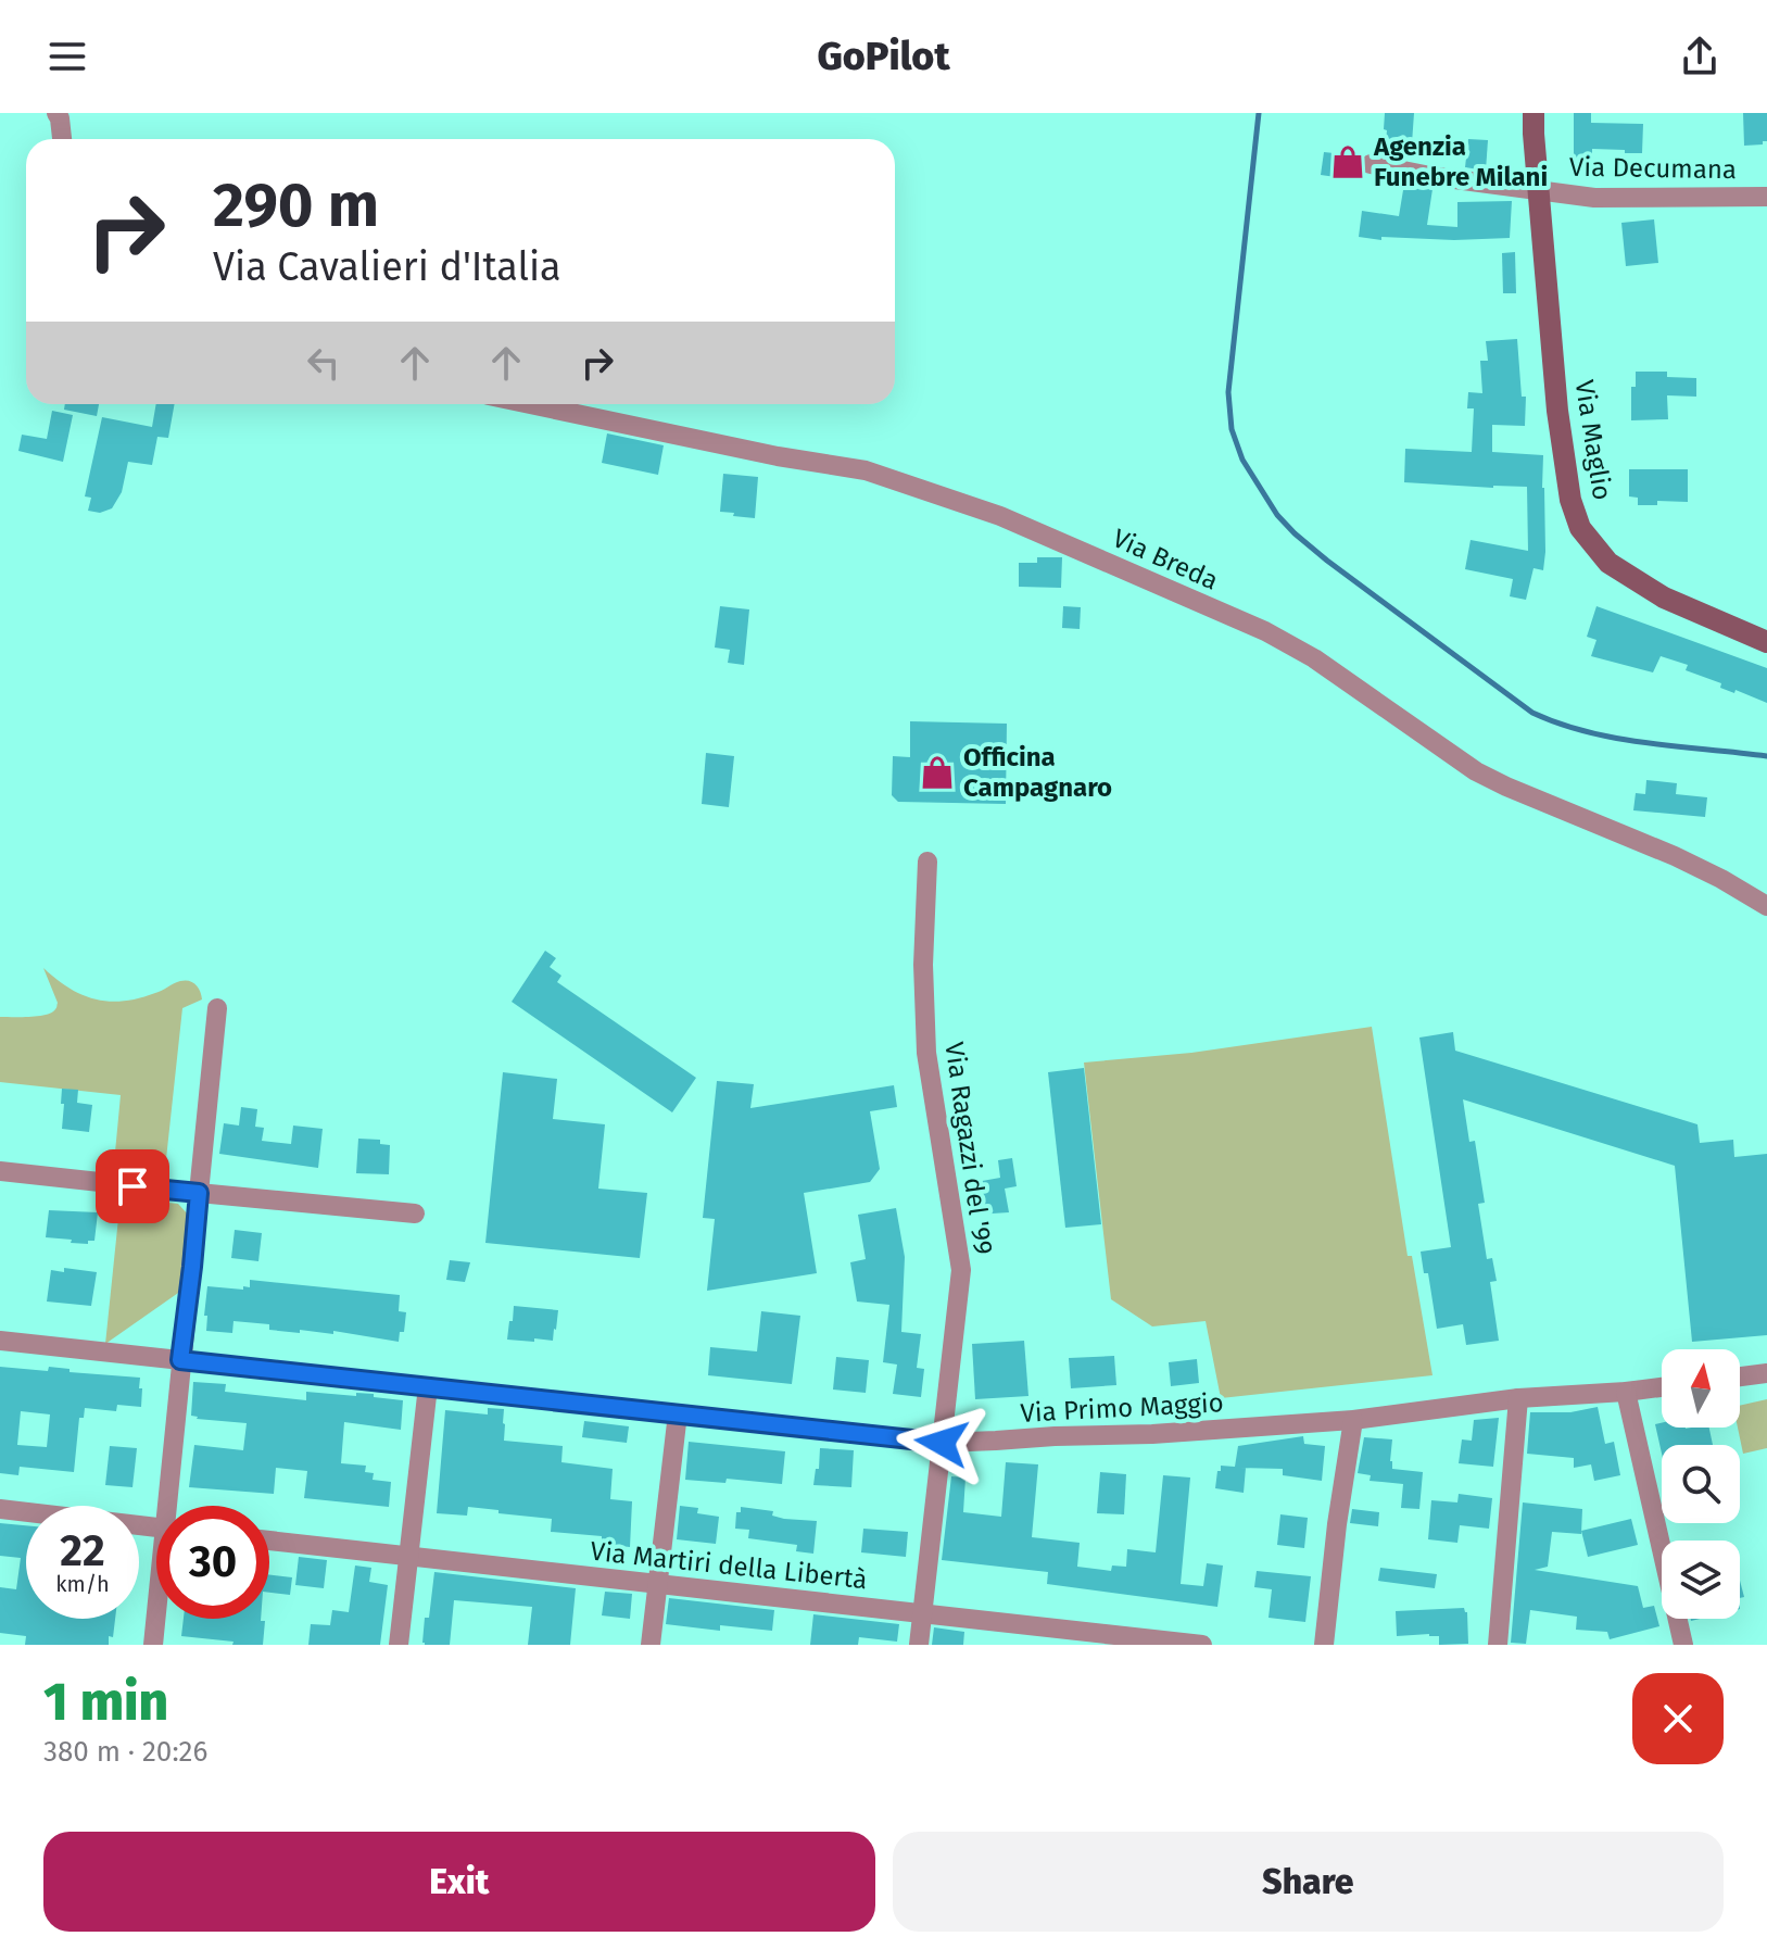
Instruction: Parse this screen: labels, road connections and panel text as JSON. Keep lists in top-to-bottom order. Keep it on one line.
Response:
{"streets":{"main road":["Via Maglio"],"street":["Via Decumana","Via Breda","Via Ragazzi del '99","Via Primo Maggio","Via Martiri della Libertà"]},"crossings":[["Via Decumana","Via Maglio"],["Via Ragazzi del '99","Via Primo Maggio"],["Via Ragazzi del '99","Via Martiri della Libertà"]],"places":{"shop":["Agenzia Funebre Milani","Officina Campagnaro"]},"north":"top","page":{"header":"GoPilot","turn":["290 m","Via Cavalieri d'Italia"],"speed":"22 km/h","limit":"30","heading":["1 min","380 m · 20:26"],"buttons":["Exit","Share"]}}
